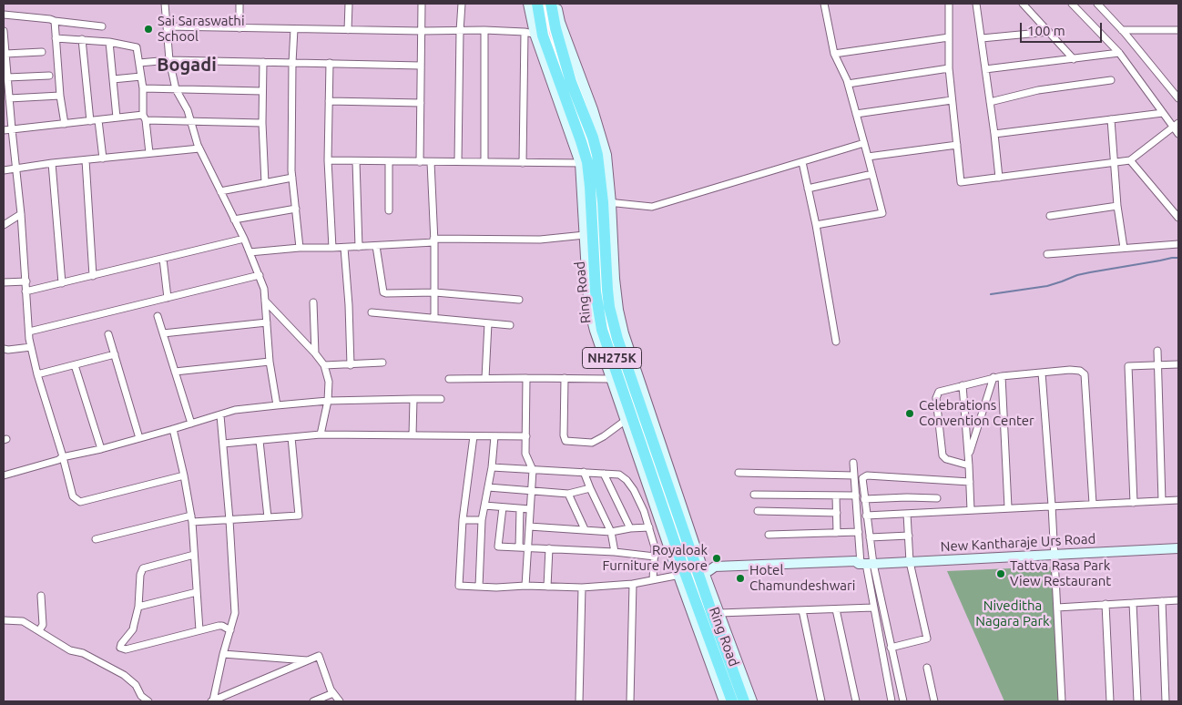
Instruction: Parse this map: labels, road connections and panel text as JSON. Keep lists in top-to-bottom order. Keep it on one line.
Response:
{"streets":{"highway":["Ring Road","NH275K"],"street":["New Kantharaje Urs Road"]},"crossings":[["Ring Road","New Kantharaje Urs Road"]],"districts":["Bogadi"],"parks":["Niveditha Nagara Park"],"places":["Sai Saraswathi School","Celebrations Convention Center","Royaloak Furniture Mysore","Tattva Rasa Park View Restaurant","Hotel Chamundeshwari"],"scale_bar":"100 m"}
